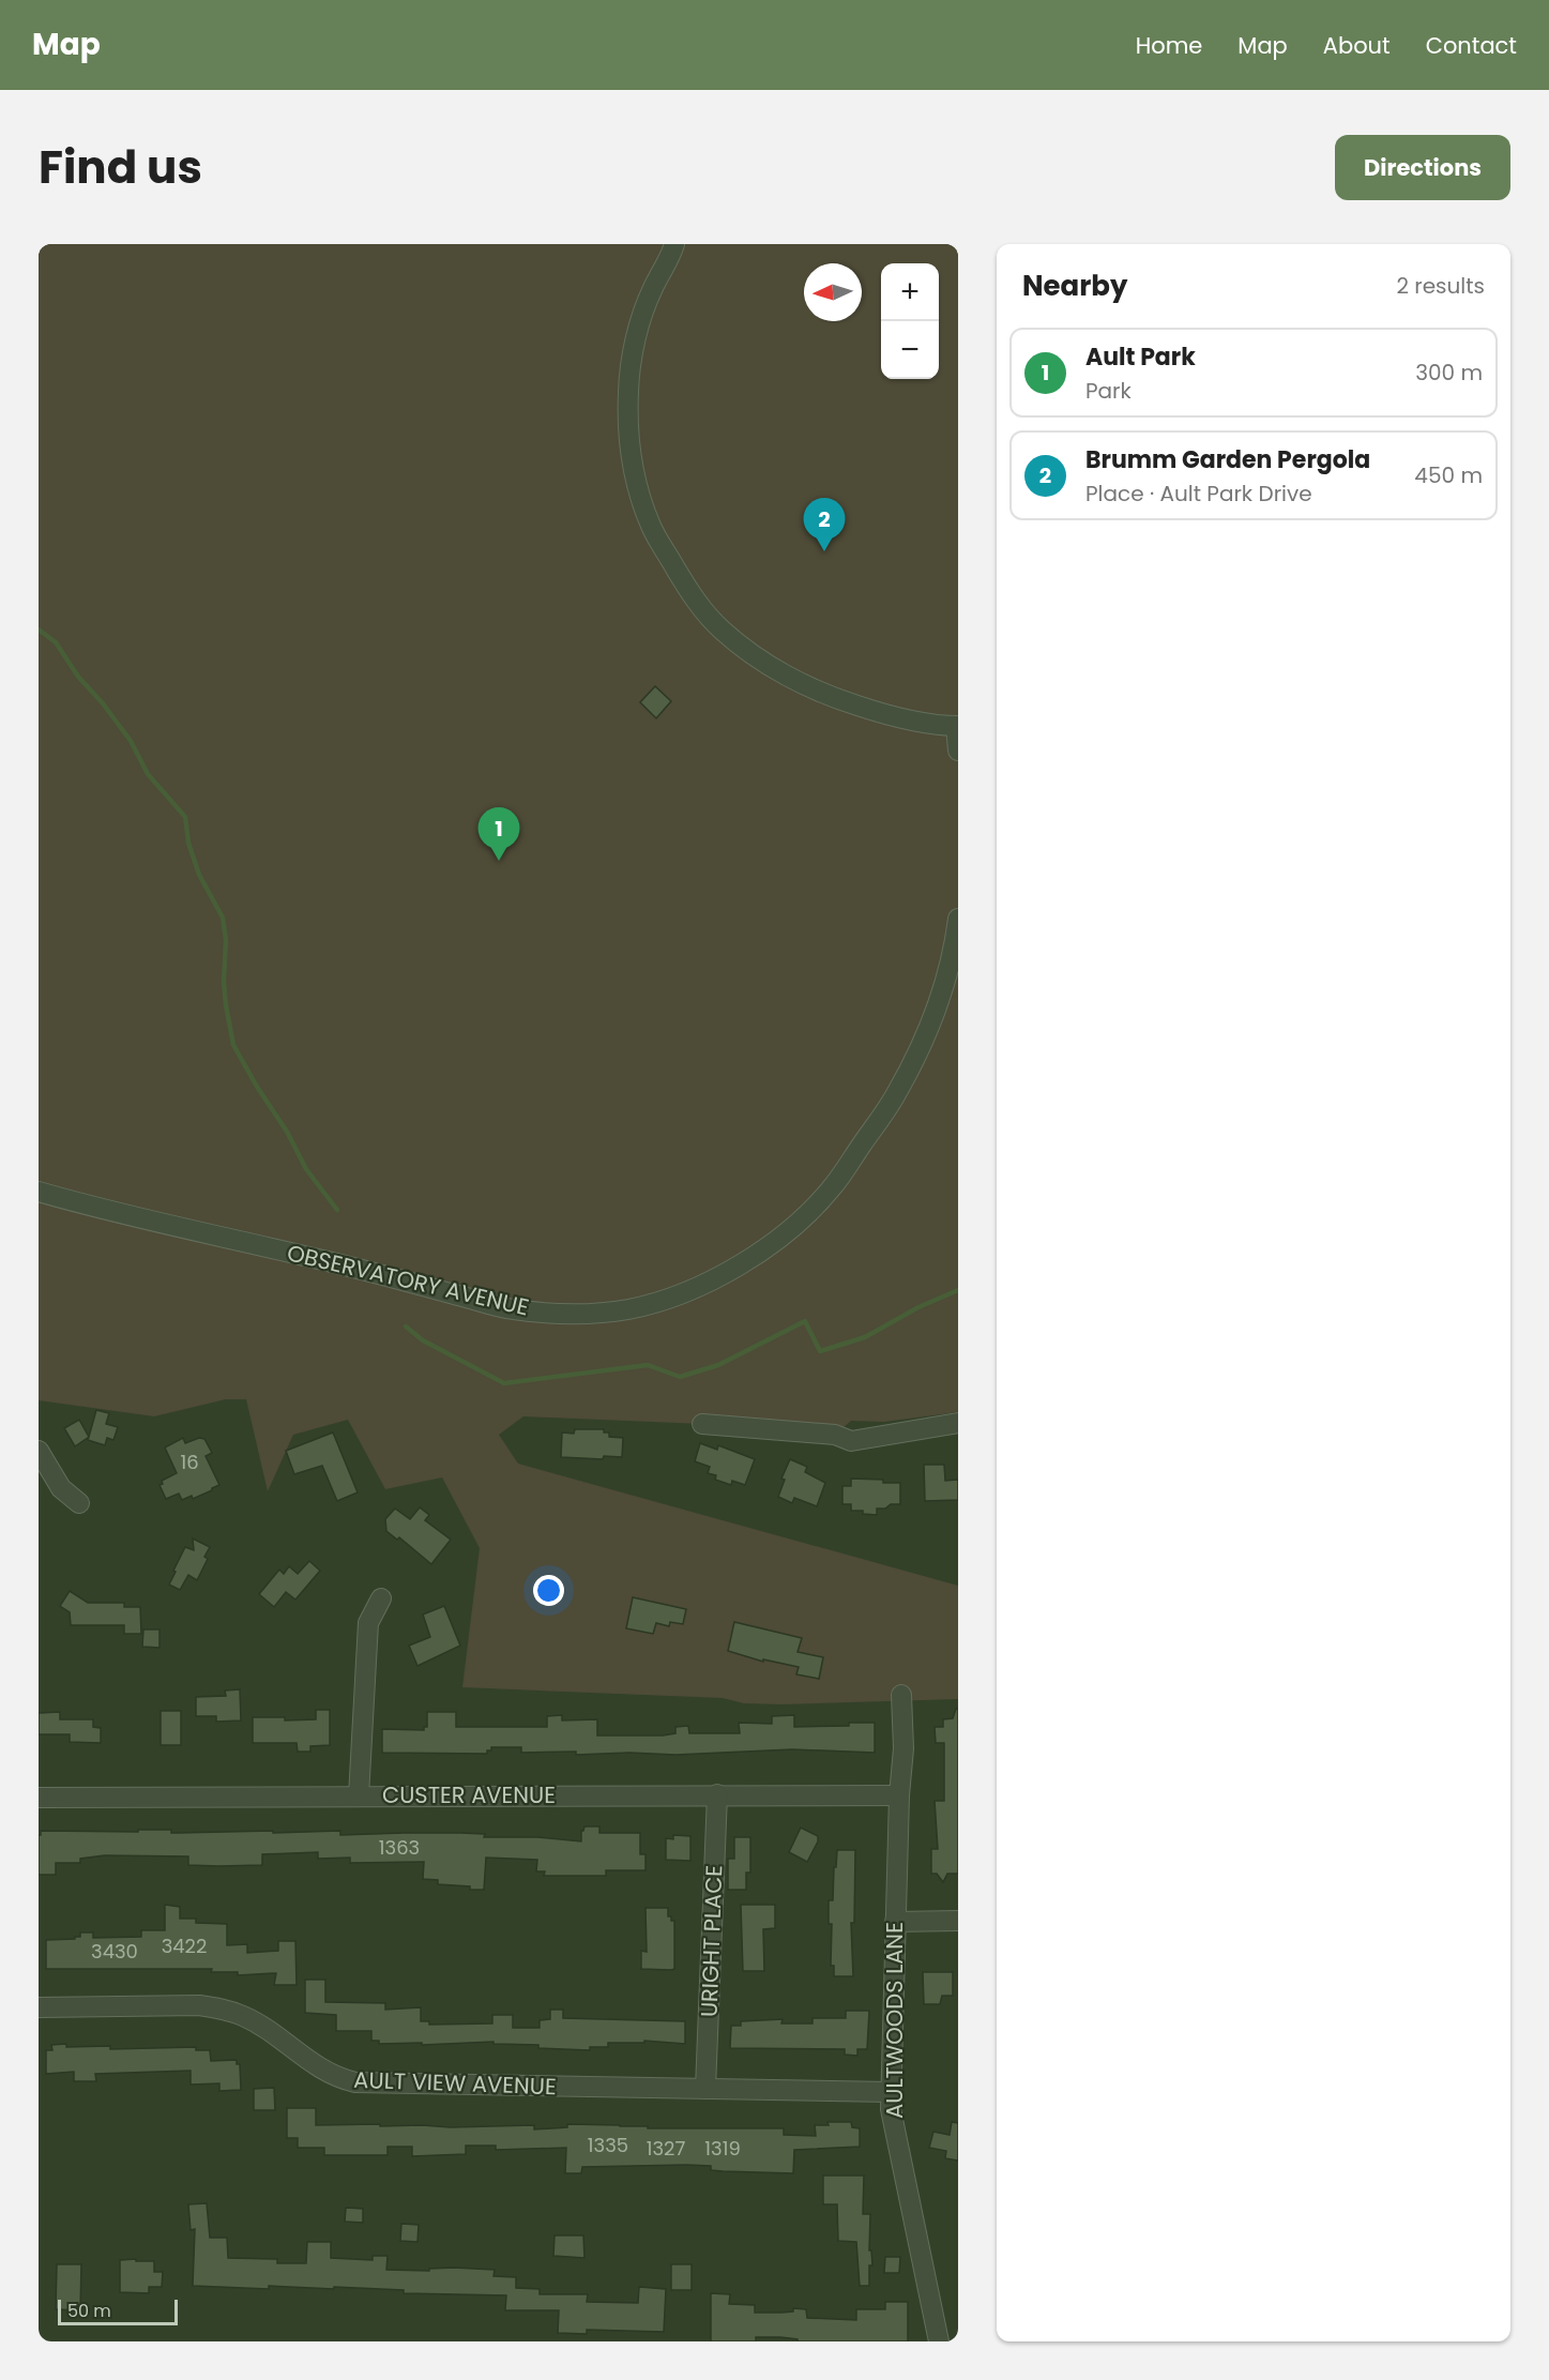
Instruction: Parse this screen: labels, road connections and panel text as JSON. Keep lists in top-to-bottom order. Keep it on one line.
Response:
{"streets":{"street":["OBSERVATORY AVENUE","CUSTER AVENUE","URIGHT PLACE","AULTWOODS LANE","AULT VIEW AVENUE"]},"crossings":[["CUSTER AVENUE","URIGHT PLACE"],["CUSTER AVENUE","AULTWOODS LANE"],["URIGHT PLACE","AULT VIEW AVENUE"],["AULTWOODS LANE","AULT VIEW AVENUE"]],"house_numbers":["16","1363","3422","3430","1335","1327","1319"],"scale_bar":"50 m","north":"left","page":{"header":"Map","nav":["Home","Map","About","Contact"],"title":"Find us","buttons":"Directions","heading":["Nearby","2 results"],"map_buttons":["+","−"],"list":[{"mark":"1","name":"Ault Park","note":"Park","value":"300 m"},{"mark":"2","name":"Brumm Garden Pergola","note":"Place · Ault Park Drive","value":"450 m"}],"pins":["2","1"],"scale":"50 m"}}
